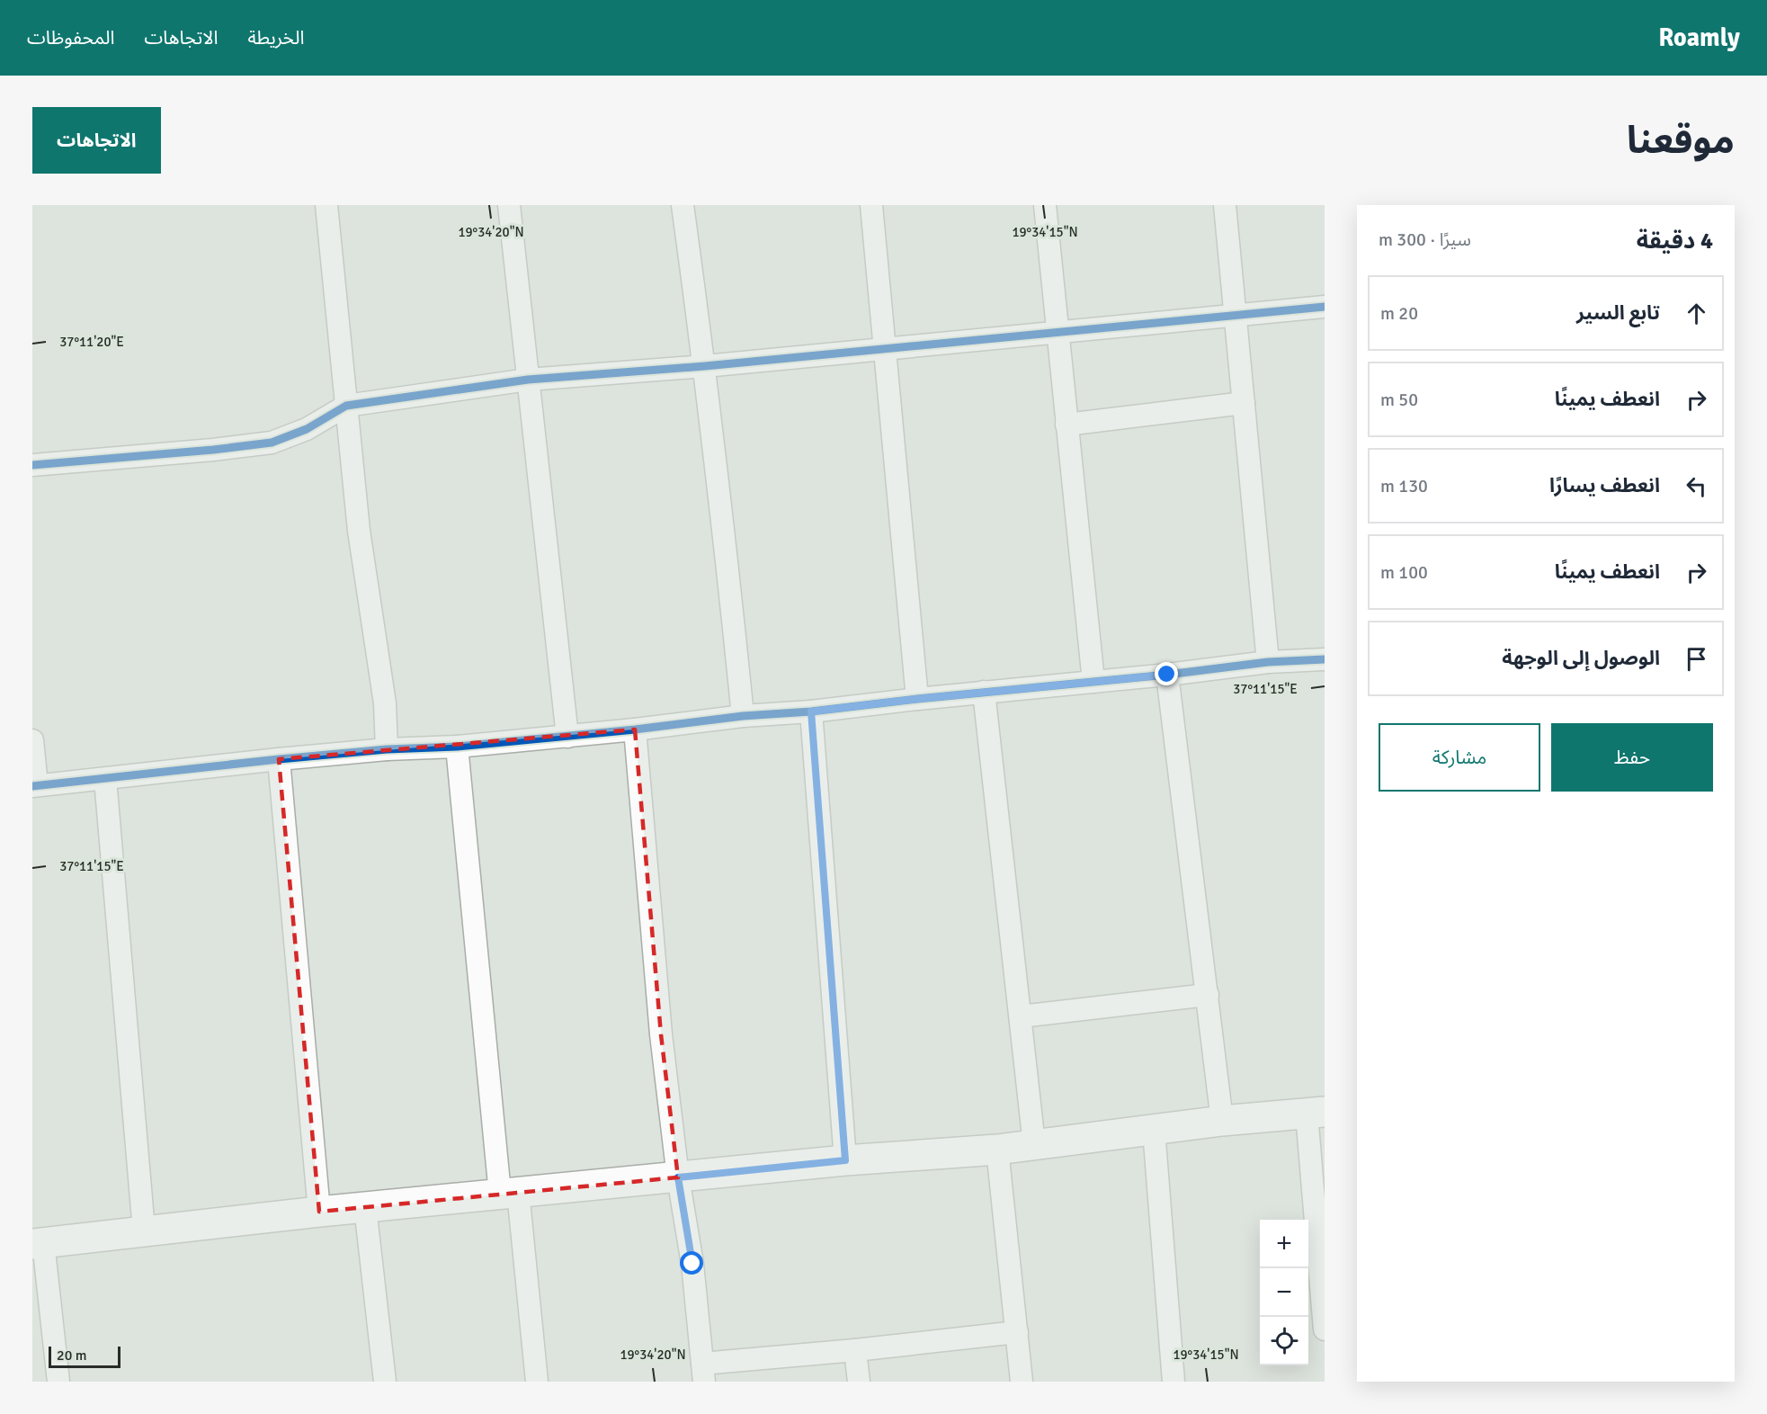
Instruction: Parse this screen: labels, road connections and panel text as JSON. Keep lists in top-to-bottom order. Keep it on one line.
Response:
{"scale_bar":"20 m","page":{"header":"Roamly","nav":["الخريطة","الاتجاهات","المحفوظات"],"title":"موقعنا","buttons":["الاتجاهات",["حفظ","مشاركة"]],"heading":["4 دقيقة","سيرًا · 300 m"],"list":[["تابع السير","20 m"],["انعطف يمينًا","50 m"],["انعطف يسارًا","130 m"],["انعطف يمينًا","100 m"],"الوصول إلى الوجهة"],"map_buttons":["+","−"],"scale":"20 m"},"coordinates":["19°34'20\"N","19°34'15\"N","37°11'20\"E","37°11'15\"E"]}
